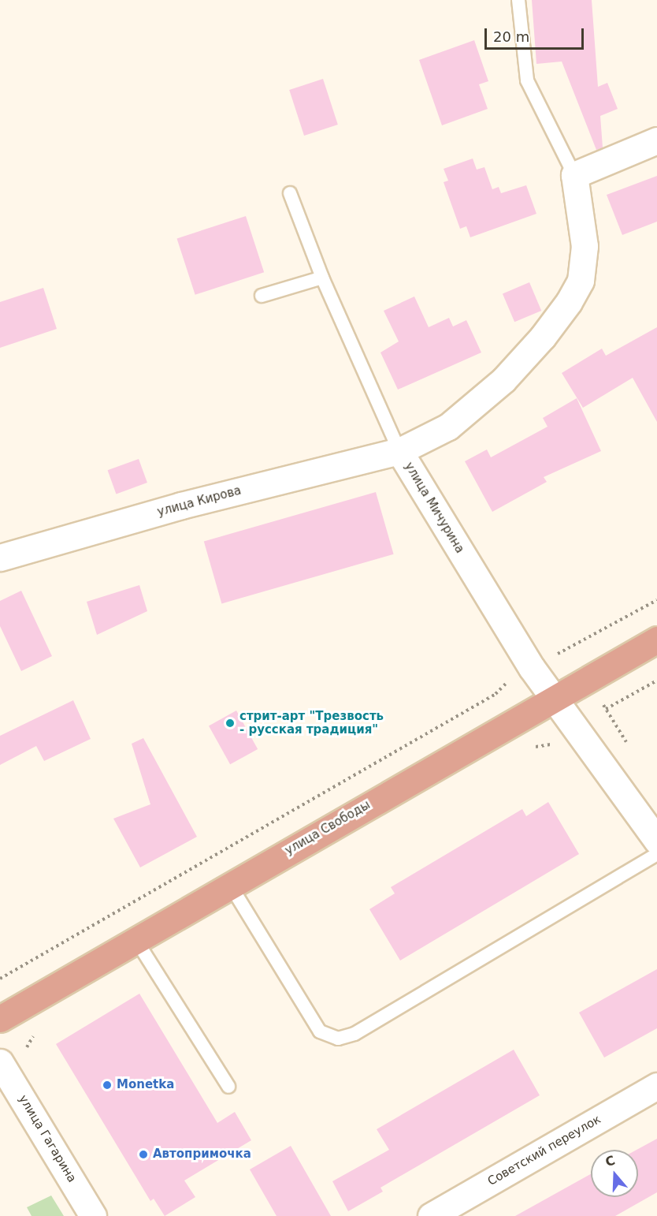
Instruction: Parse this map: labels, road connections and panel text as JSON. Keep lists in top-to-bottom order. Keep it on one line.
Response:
{"streets":{"main road":["улица Свободы"],"street":["улица Кирова","улица Мичурина","улица Гагарина","Советский переулок"]},"crossings":[["улица Кирова","улица Мичурина"],["улица Мичурина","улица Свободы"]],"places":["стрит-арт \"Трезвость - русская традиция\"","Monetka","Автопримочка"],"scale_bar":"20 m","north":"top"}
